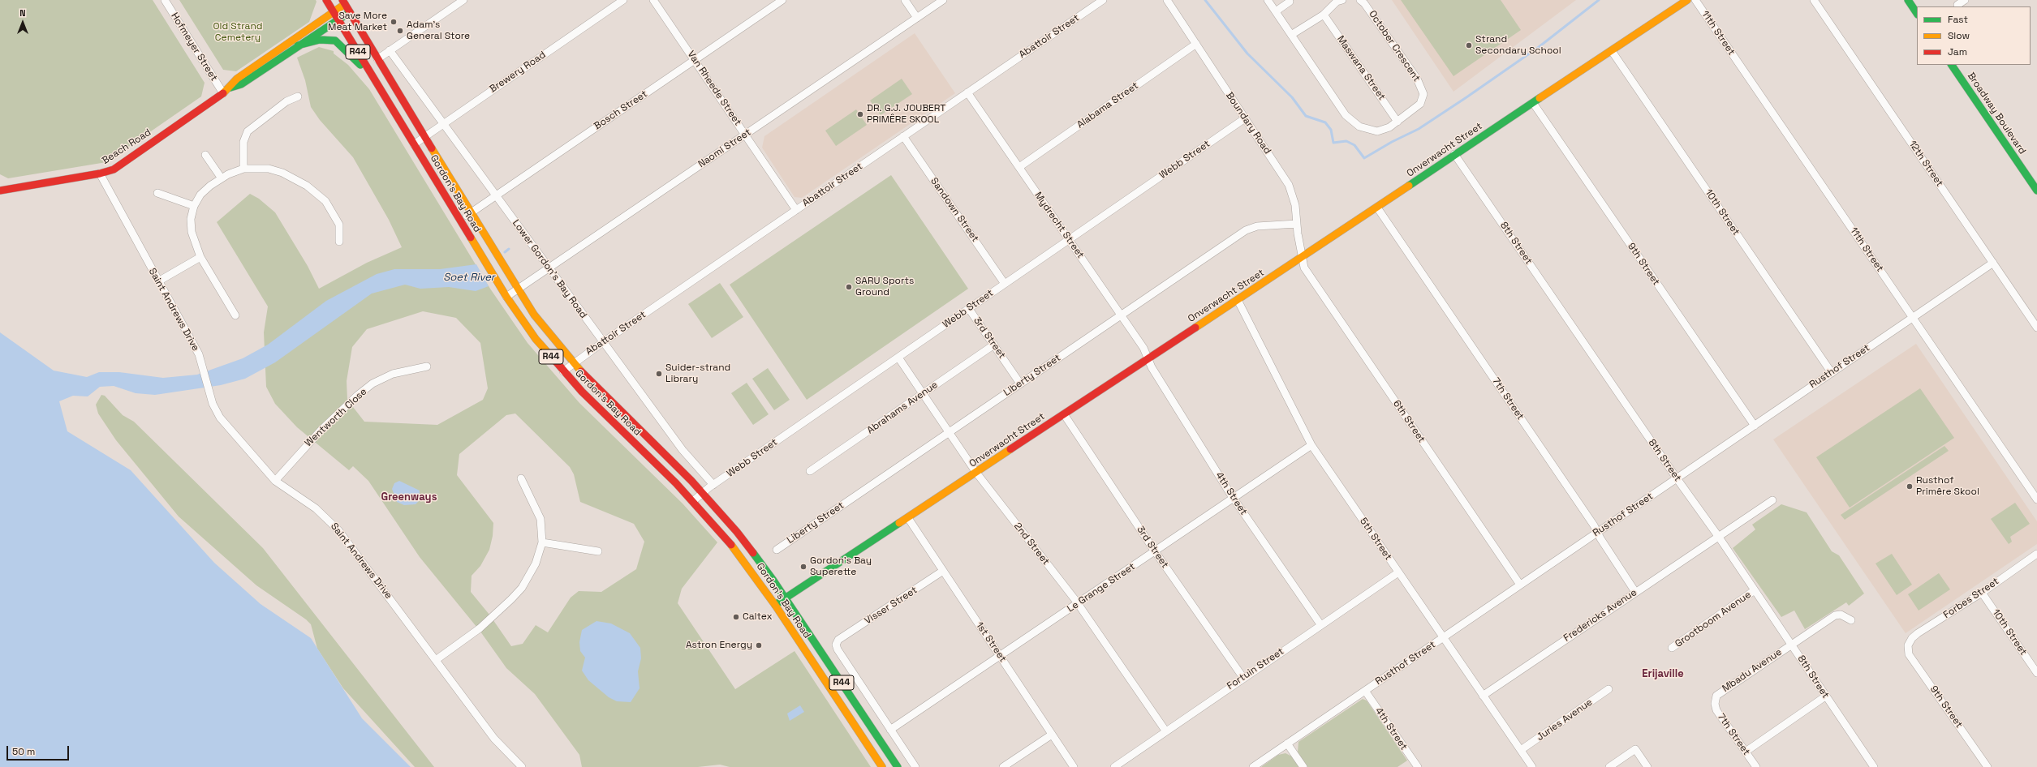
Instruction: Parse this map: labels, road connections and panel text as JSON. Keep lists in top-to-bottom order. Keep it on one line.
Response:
{"streets":{"main road":["R44","Broadway Boulevard","Beach Road","Onverwacht Street","Gordon's Bay Road"],"street":["11th Street","Abattoir Street","October Crescent","Hofmeyer Street","Maswana Street","Brewery Road","Van Rheede Street","Alabama Street","Bosch Street","Boundary Road","Naomi Street","Webb Street","12th Street","Sandown Street","10th Street","Mydrecht Street","8th Street","9th Street","Lower Gordon's Bay Road","Saint Andrews Drive","3rd Street","Rusthof Street","Liberty Street","7th Street","Abrahams Avenue","Wentworth Close","6th Street","4th Street","5th Street","2nd Street","Le Grange Street","Forbes Street","Visser Street","Fredericks Avenue","Grootboom Avenue","1st Street","Fortuin Street","Mbadu Avenue","Juries Avenue"]},"crossings":[["11th Street","Rusthof Street"],["Abattoir Street","Van Rheede Street"],["Abattoir Street","Gordon's Bay Road"],["Abattoir Street","Sandown Street"],["Abattoir Street","Mydrecht Street"],["Abattoir Street","Lower Gordon's Bay Road"],["October Crescent","Maswana Street"],["Hofmeyer Street","Beach Road"],["Brewery Road","Gordon's Bay Road"],["Brewery Road","Lower Gordon's Bay Road"],["Van Rheede Street","Bosch Street"],["Van Rheede Street","Naomi Street"],["Alabama Street","Boundary Road"],["Alabama Street","Mydrecht Street"],["Bosch Street","Gordon's Bay Road"],["Bosch Street","Lower Gordon's Bay Road"],["Boundary Road","Onverwacht Street"],["Boundary Road","Webb Street"],["Boundary Road","Liberty Street"],["Boundary Road","6th Street"],["Beach Road","Gordon's Bay Road"],["Beach Road","Saint Andrews Drive"],["Naomi Street","Gordon's Bay Road"],["Naomi Street","Lower Gordon's Bay Road"],["Onverwacht Street","Gordon's Bay Road"],["Onverwacht Street","10th Street"],["Onverwacht Street","Mydrecht Street"],["Onverwacht Street","8th Street"],["Onverwacht Street","9th Street"],["Onverwacht Street","3rd Street"],["Onverwacht Street","7th Street"],["Onverwacht Street","6th Street"],["Onverwacht Street","4th Street"],["Onverwacht Street","5th Street"],["Onverwacht Street","2nd Street"],["Onverwacht Street","1st Street"],["Webb Street","Gordon's Bay Road"],["Webb Street","Sandown Street"],["Webb Street","Mydrecht Street"],["Webb Street","Lower Gordon's Bay Road"],["Webb Street","3rd Street"],["Webb Street","2nd Street"],["12th Street","Rusthof Street"],["10th Street","Rusthof Street"],["10th Street","Forbes Street"],["Mydrecht Street","Liberty Street"],["Mydrecht Street","4th Street"],["8th Street","Rusthof Street"],["8th Street","Fredericks Avenue"],["8th Street","Grootboom Avenue"],["8th Street","Mbadu Avenue"],["9th Street","Rusthof Street"],["9th Street","Forbes Street"],["Saint Andrews Drive","Wentworth Close"],["3rd Street","Liberty Street"],["3rd Street","Abrahams Avenue"],["3rd Street","Le Grange Street"],["3rd Street","Fortuin Street"],["Rusthof Street","7th Street"],["Rusthof Street","6th Street"],["Rusthof Street","4th Street"],["Rusthof Street","5th Street"],["Liberty Street","2nd Street"],["7th Street","Fredericks Avenue"],["7th Street","Mbadu Avenue"],["Abrahams Avenue","2nd Street"],["4th Street","Le Grange Street"],["4th Street","Fortuin Street"],["5th Street","Le Grange Street"],["5th Street","Fredericks Avenue"],["5th Street","Fortuin Street"],["5th Street","Juries Avenue"],["2nd Street","Le Grange Street"],["2nd Street","Fortuin Street"],["Le Grange Street","Visser Street"],["Le Grange Street","1st Street"],["Visser Street","1st Street"]],"districts":["Greenways","Erijaville"],"water":["Soet River"],"parks":["Old Strand Cemetery"],"places":["Save More Meat Market","Adam's General Store","Strand Secondary School","DR. G.J. JOUBERT PRIMÊRE SKOOL","SARU Sports Ground","Suider-strand Library","Rusthof Primêre Skool","Gordon's Bay Superette","Caltex","Astron Energy"],"legend":["Fast","Slow","Jam"],"scale_bar":"50 m","north":"top"}
